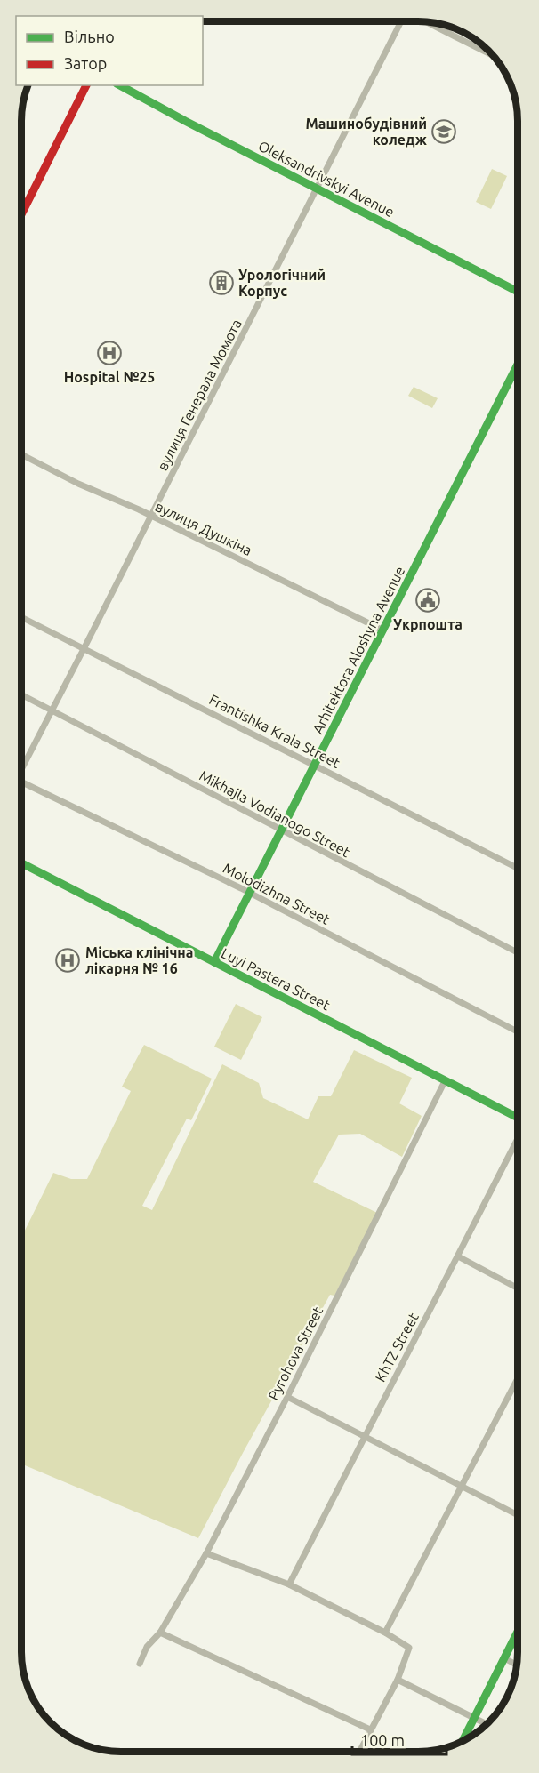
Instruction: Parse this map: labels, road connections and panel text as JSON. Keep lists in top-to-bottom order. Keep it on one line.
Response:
{"streets":{"street":["Oleksandrivskyi Avenue","вулиця Генерала Момота","вулиця Душкіна","Arhitektora Aloshyna Avenue","Frantishka Krala Street","Mikhajla Vodianogo Street","Molodizhna Street","Luyi Pastera Street","KhTZ Street","Pyrohova Street"]},"crossings":[["Oleksandrivskyi Avenue","вулиця Генерала Момота"],["вулиця Генерала Момота","вулиця Душкіна"],["вулиця Генерала Момота","Frantishka Krala Street"],["вулиця Генерала Момота","Mikhajla Vodianogo Street"],["вулиця Душкіна","Arhitektora Aloshyna Avenue"],["Arhitektora Aloshyna Avenue","Frantishka Krala Street"],["Arhitektora Aloshyna Avenue","Mikhajla Vodianogo Street"],["Arhitektora Aloshyna Avenue","Molodizhna Street"],["Arhitektora Aloshyna Avenue","Luyi Pastera Street"],["Luyi Pastera Street","Pyrohova Street"]],"places":{"school or university":["Машинобудівний коледж"],"building":["Урологічний Корпус"],"hospital":["Hospital №25","Міська клінічна лікарня № 16"],"public building":["Укрпошта"]},"legend":["Вільно","Затор"],"scale_bar":"100 m"}
